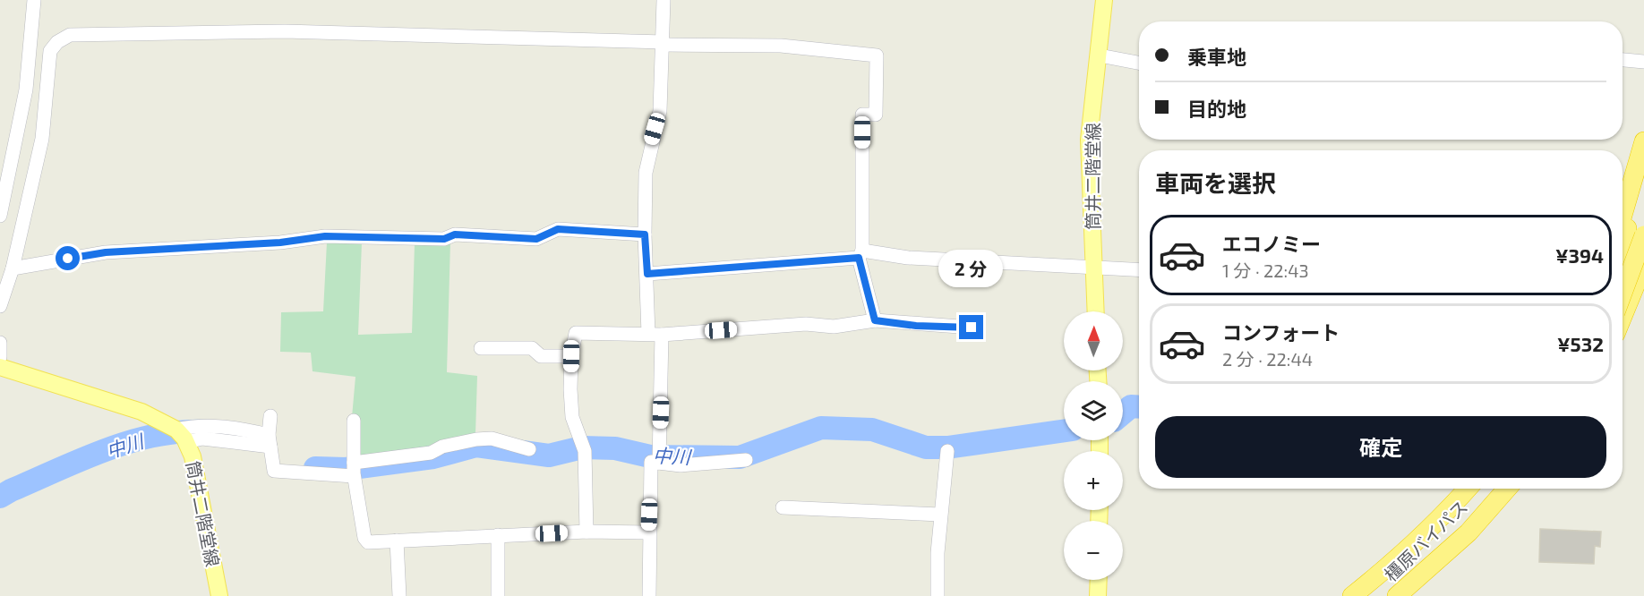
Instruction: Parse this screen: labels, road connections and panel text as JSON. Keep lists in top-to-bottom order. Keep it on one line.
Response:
{"streets":{"highway":["橿原バイパス"],"main road":["筒井二階堂線"]},"water":["中川"],"north":"top","page":{"banner":["乗車地","目的地"],"heading":"車両を選択","list":[{"name":"エコノミー","note":"1 分 · 22:43","value":"¥394"},{"name":"コンフォート","note":"2 分 · 22:44","value":"¥532"}],"bubble":"2 分","map_buttons":["+","−"],"buttons":"確定"}}
